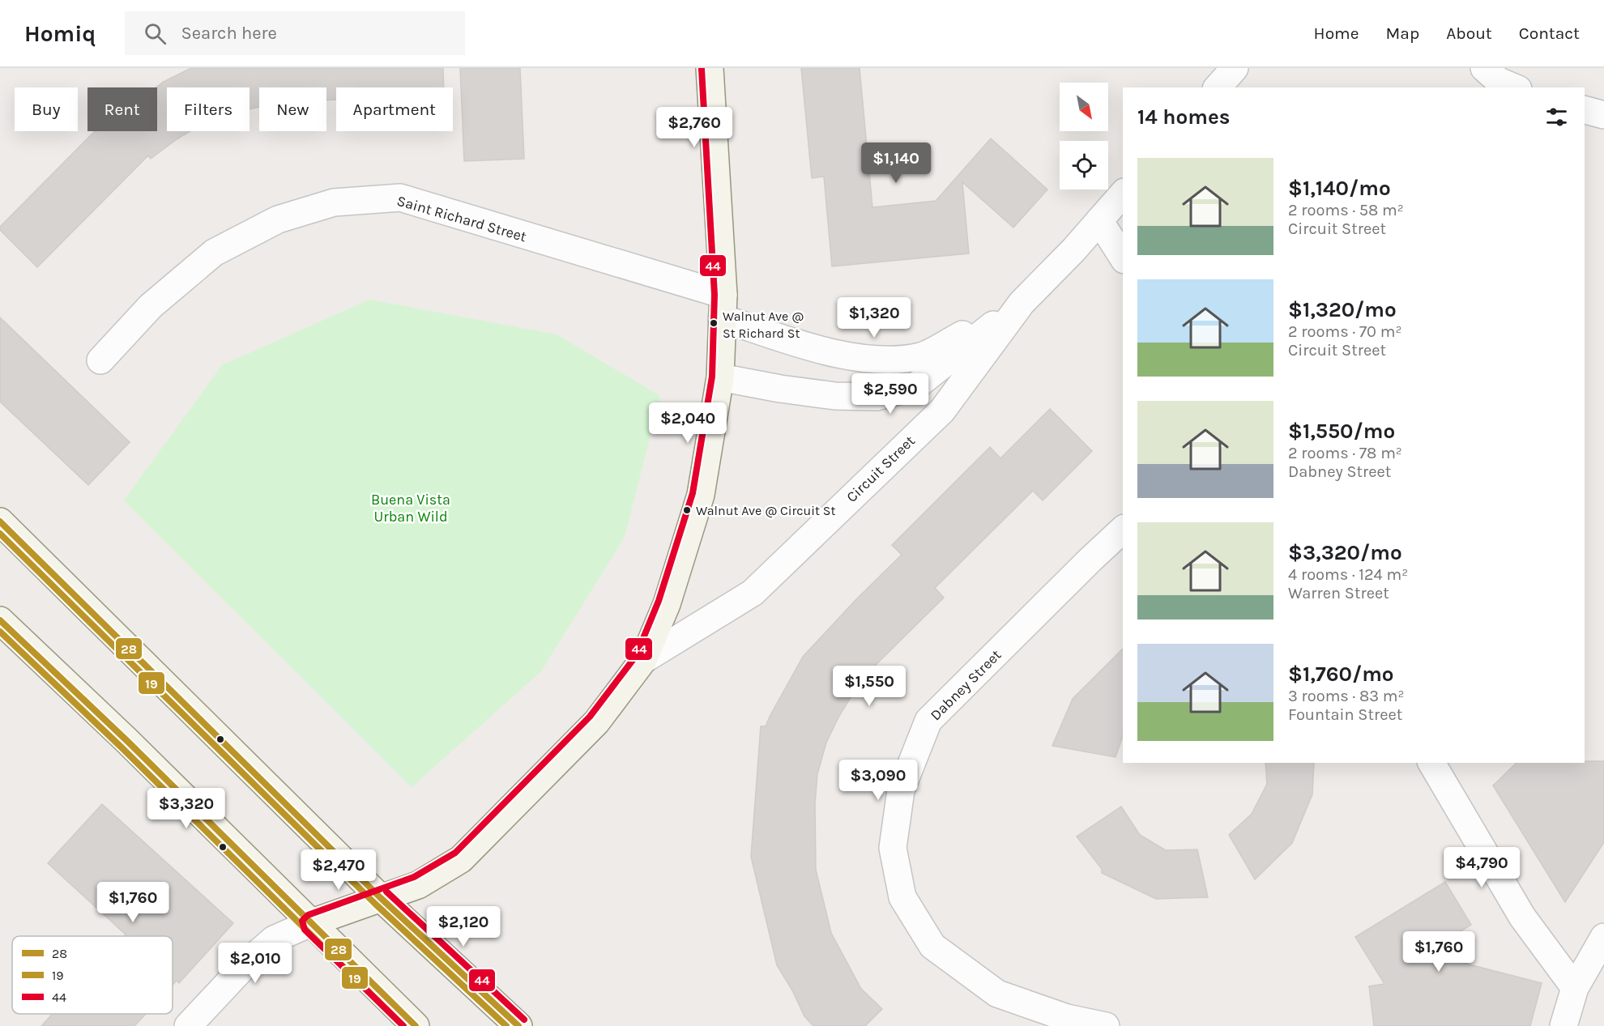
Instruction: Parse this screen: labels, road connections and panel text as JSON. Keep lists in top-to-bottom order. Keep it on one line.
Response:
{"streets":{"street":["Saint Richard Street","Circuit Street","Dabney Street"]},"crossings":[["Saint Richard Street","Circuit Street"]],"parks":["Buena Vista Urban Wild"],"places":["Walnut Ave @ St Richard St","Walnut Ave @ Circuit St"],"lines":["transit line 44","transit line 28","transit line 19"],"legend":["28","19","44"],"north":"bottom right","page":{"header":"Homiq","search":"Search here","nav":["Home","Map","About","Contact"],"chip":["Buy","Rent","Filters","New","Apartment"],"heading":"14 homes","price":["$2,760","$1,140","$1,320","$2,590","$2,040","$1,550","$3,090","$3,320","$4,790","$2,470","$1,760","$2,120","$1,760","$2,010"],"list":[{"name":"$1,140/mo","note":"2 rooms · 58 m² · Circuit Street"},{"name":"$1,320/mo","note":"2 rooms · 70 m² · Circuit Street"},{"name":"$1,550/mo","note":"2 rooms · 78 m² · Dabney Street"},{"name":"$3,320/mo","note":"4 rooms · 124 m² · Warren Street"},{"name":"$1,760/mo","note":"3 rooms · 83 m² · Fountain Street"}]}}
